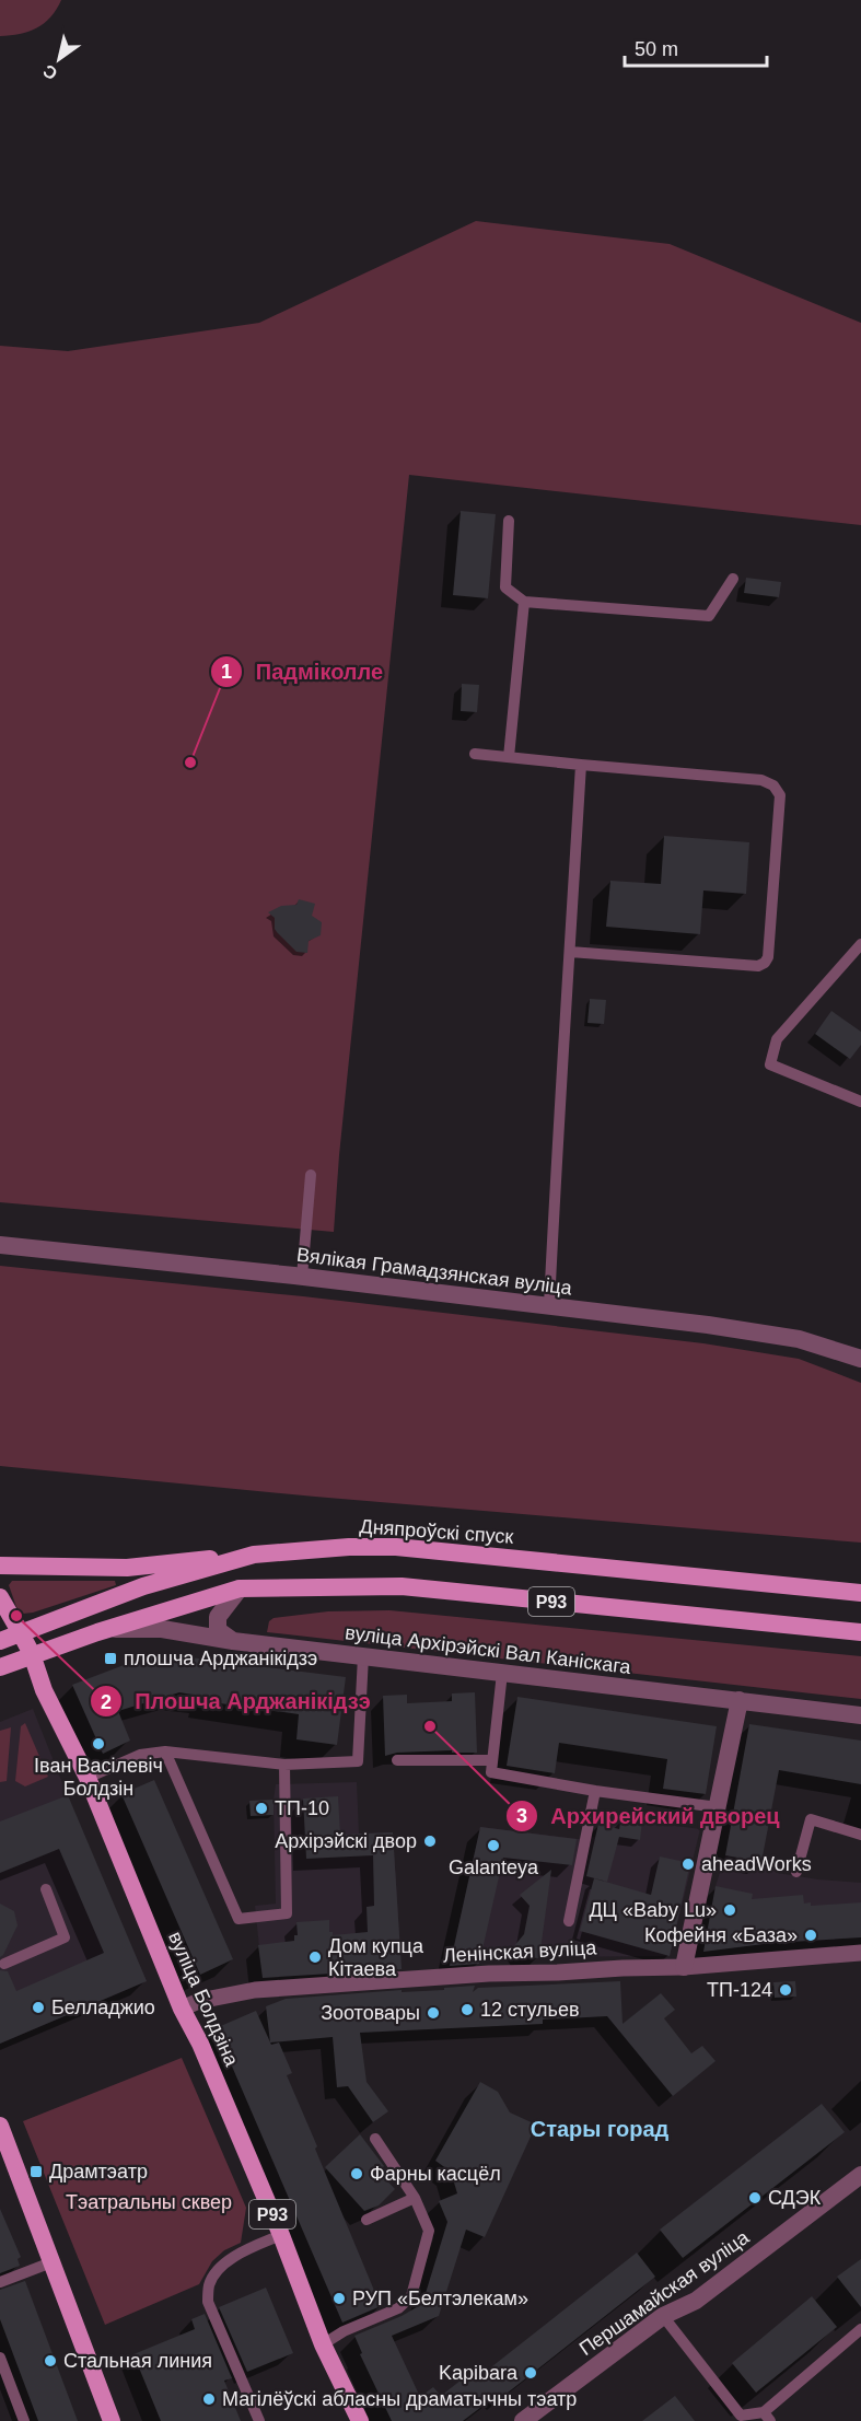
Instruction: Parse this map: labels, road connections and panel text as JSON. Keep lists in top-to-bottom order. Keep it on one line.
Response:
{"streets":{"main road":["Дняпроўскі спуск","Р93","вуліца Болдзіна"],"street":["Вялікая Грамадзянская вуліца","вуліца Архірэйскі Вал Каніскага","Ленінская вуліца","Першамайская вуліца"]},"crossings":[["Дняпроўскі спуск","Р93"],["Дняпроўскі спуск","вуліца Болдзіна"],["Р93","вуліца Архірэйскі Вал Каніскага"],["Р93","вуліца Болдзіна"],["Ленінская вуліца","вуліца Болдзіна"]],"districts":["Стары горад"],"parks":["Тэатральны сквер"],"places":{"other":["Падміколле","Плошча Арджанікідзэ","Архирейский дворец","Іван Васілевіч Болдзін","ТП-10","Архірэйскі двор","Galanteya","aheadWorks","ДЦ «Baby Lu»","Кофейня «База»","Дом купца Кітаева","ТП-124","Белладжио","12 стульев","Зоотовары","Фарны касцёл","СДЭК","РУП «Белтэлекам»","Стальная линия","Kapibara","Магілёўскі абласны драматычны тэатр"],"transit":["плошча Арджанікідзэ","Драмтэатр"]},"scale_bar":"50 m","north":"bottom left"}
